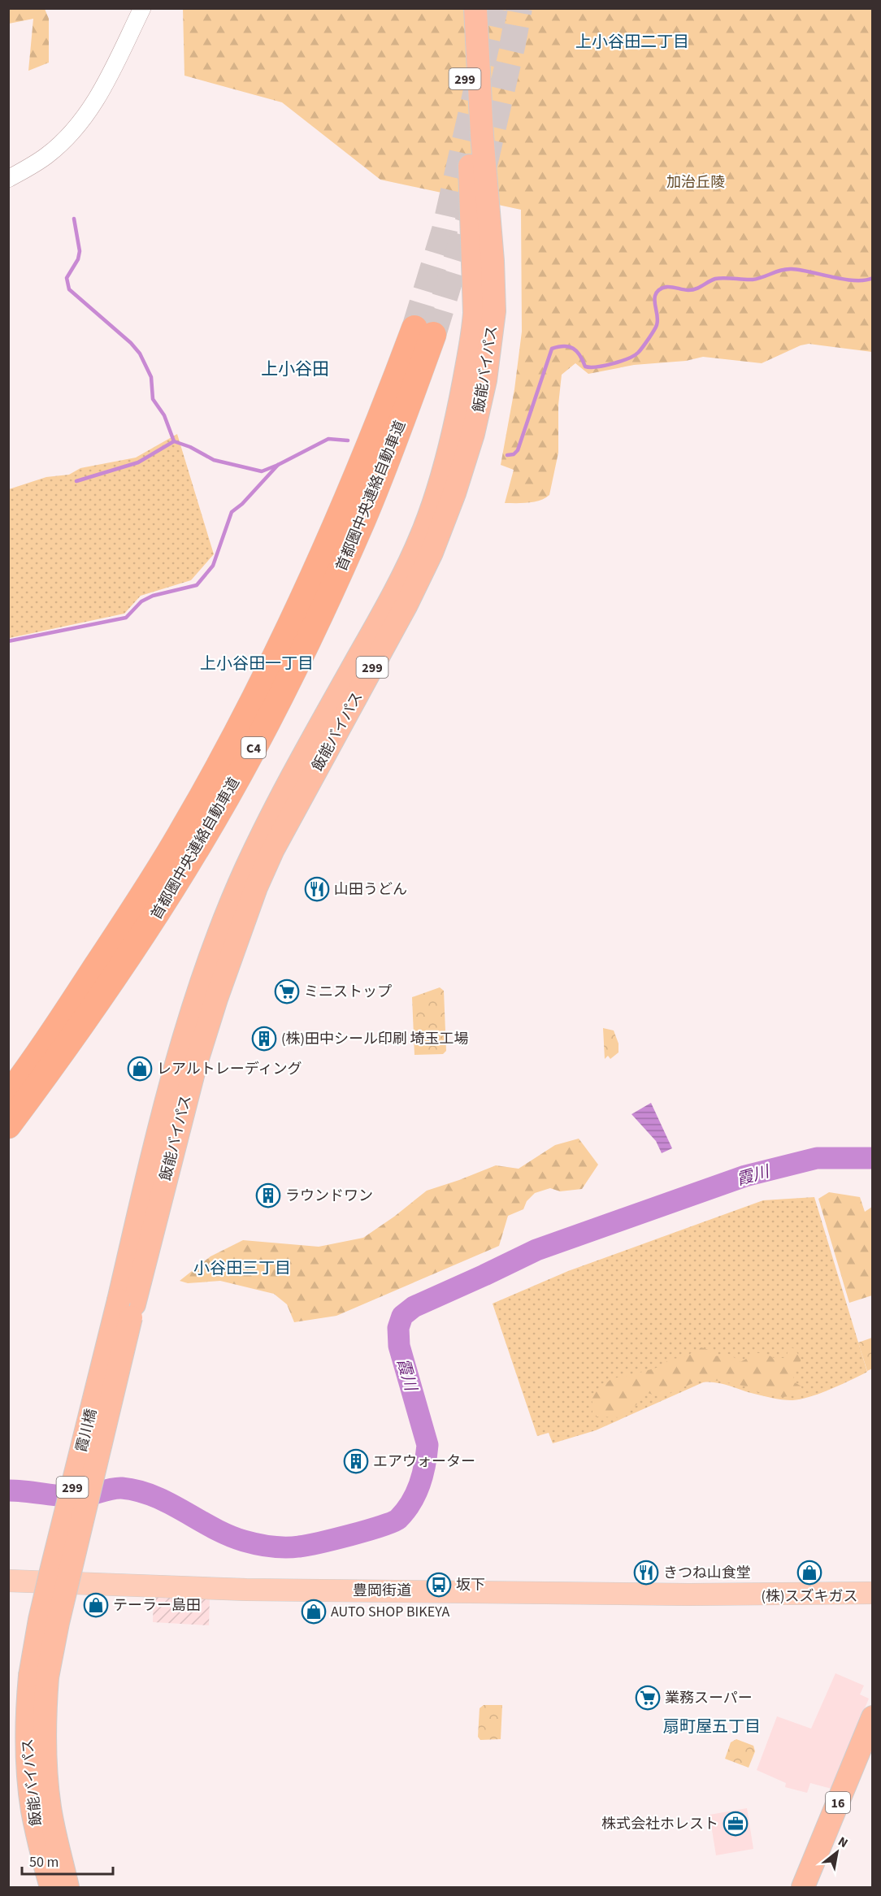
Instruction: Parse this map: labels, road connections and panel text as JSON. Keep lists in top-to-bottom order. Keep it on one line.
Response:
{"streets":{"highway":["299","飯能バイパス","首都圏中央連絡自動車道","C4","霞川橋","16"],"main road":["豊岡街道"]},"crossings":[["飯能バイパス","霞川橋"]],"districts":["上小谷田二丁目","上小谷田","上小谷田一丁目","小谷田三丁目","扇町屋五丁目"],"water":["霞川"],"parks":["加治丘陵"],"places":{"restaurant":["山田うどん","きつね山食堂"],"supermarket":["ミニストップ","業務スーパー"],"building":["(株)田中シール印刷 埼玉工場","ラウンドワン","エアウォーター"],"shop":["レアルトレーディング","(株)スズキガス","テーラー島田","AUTO SHOP BIKEYA"],"bus stop":["坂下"],"office":["株式会社ホレスト"]},"scale_bar":"50 m","north":"top right"}
